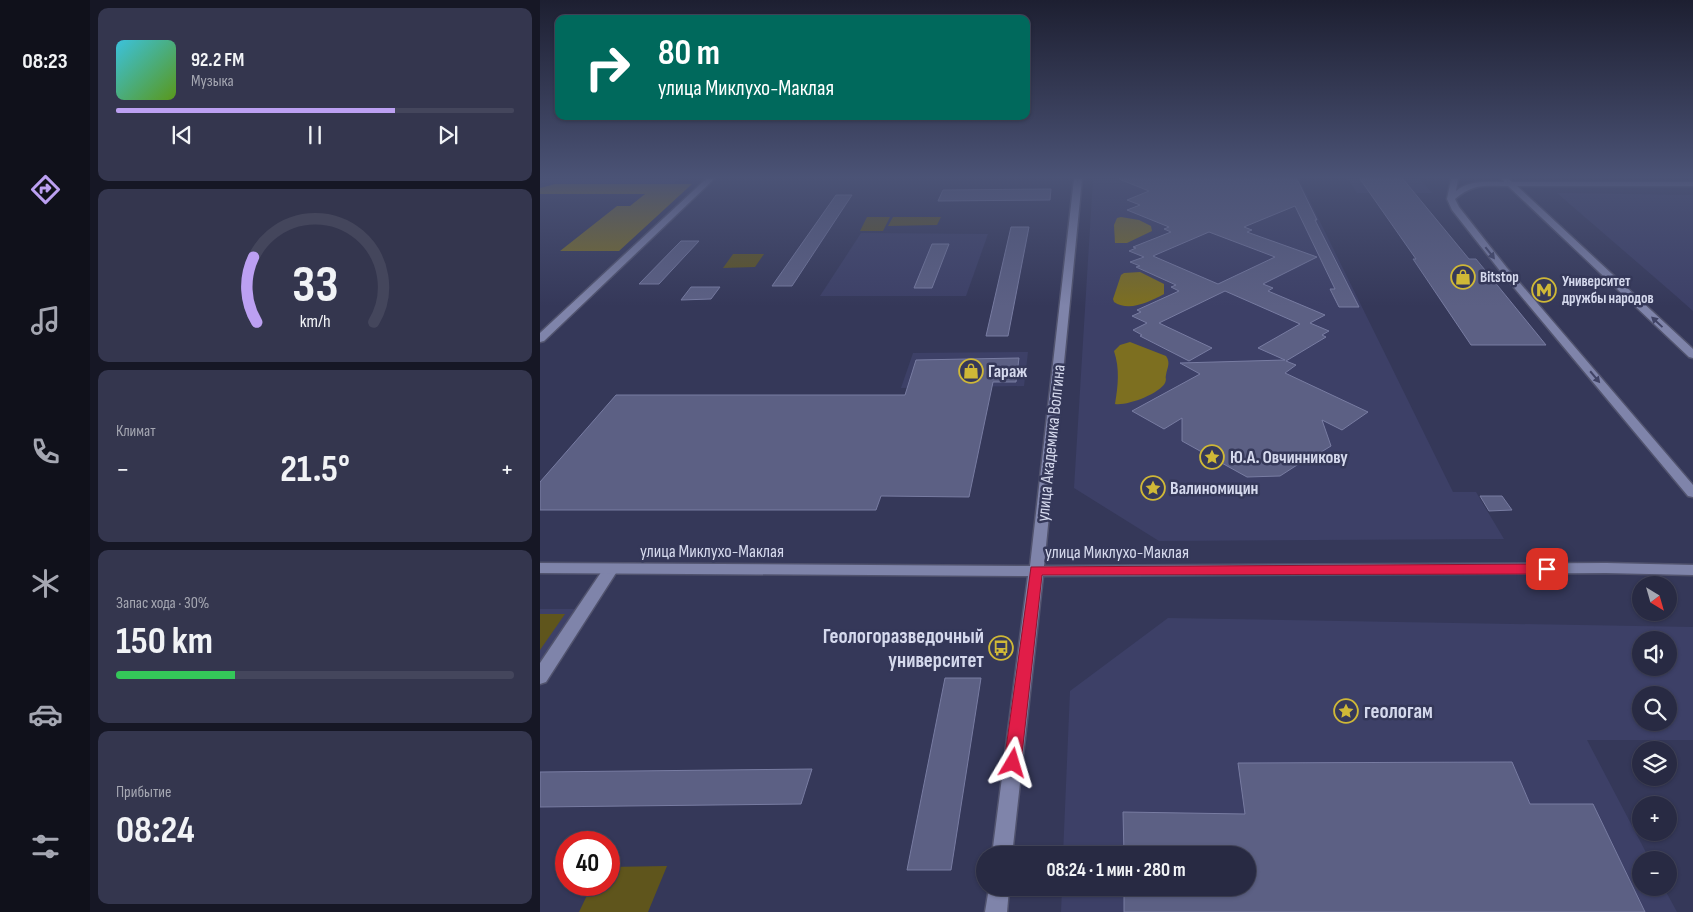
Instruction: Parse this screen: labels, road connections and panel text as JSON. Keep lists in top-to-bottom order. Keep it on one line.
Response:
{"streets":{"street":["улица Академика Волгина","улица Миклухо-Маклая"]},"crossings":[["улица Академика Волгина","улица Миклухо-Маклая"]],"places":{"shop":["Bitstop","Гараж"],"metro station":["Университет дружбы народов"],"place":["Ю.А. Овчинникову","Валиномицин","геологам"],"bus stop":["Геологоразведочный университет"]},"north":"bottom right","page":{"tabs":"08:23","turn":["80 m","улица Миклухо-Маклая"],"song":["92.2 FM","Музыка"],"tile":["Климат",["Запас хода · 30%","150 km"],["Прибытие","08:24"]],"heat":["−","21.5°","+"],"map_buttons":["+","−"],"limit":"40","trip":"08:24 · 1 мин · 280 m","gauge":["33","km/h"]}}
